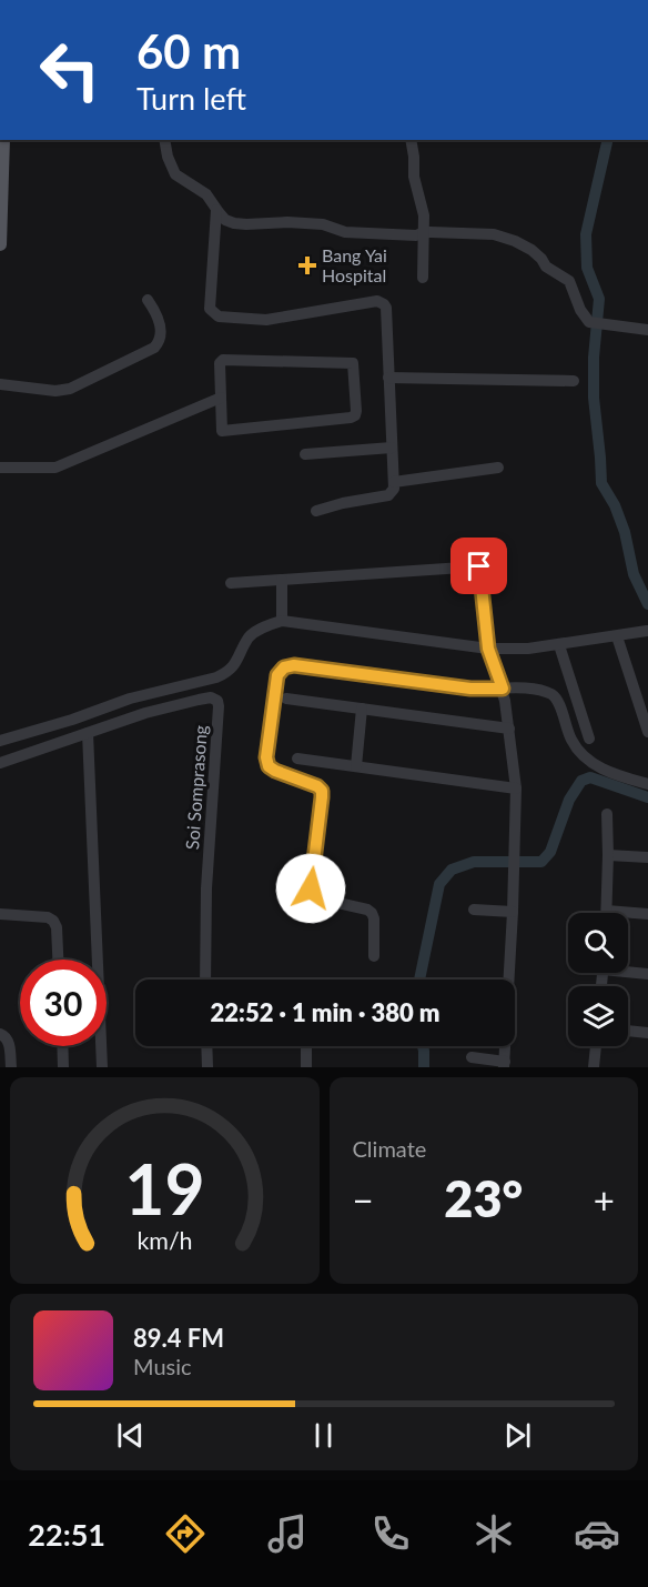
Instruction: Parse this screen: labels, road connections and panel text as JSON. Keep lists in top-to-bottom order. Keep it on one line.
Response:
{"streets":{"street":["Soi Somprasong"]},"places":{"health":["Bang Yai Hospital"]},"page":{"turn":["60 m","Turn left"],"limit":"30","trip":"22:52 · 1 min · 380 m","tile":"Climate","heat":["−","23°","+"],"song":["89.4 FM","Music"],"tabs":"22:51","gauge":["19","km/h"]}}
